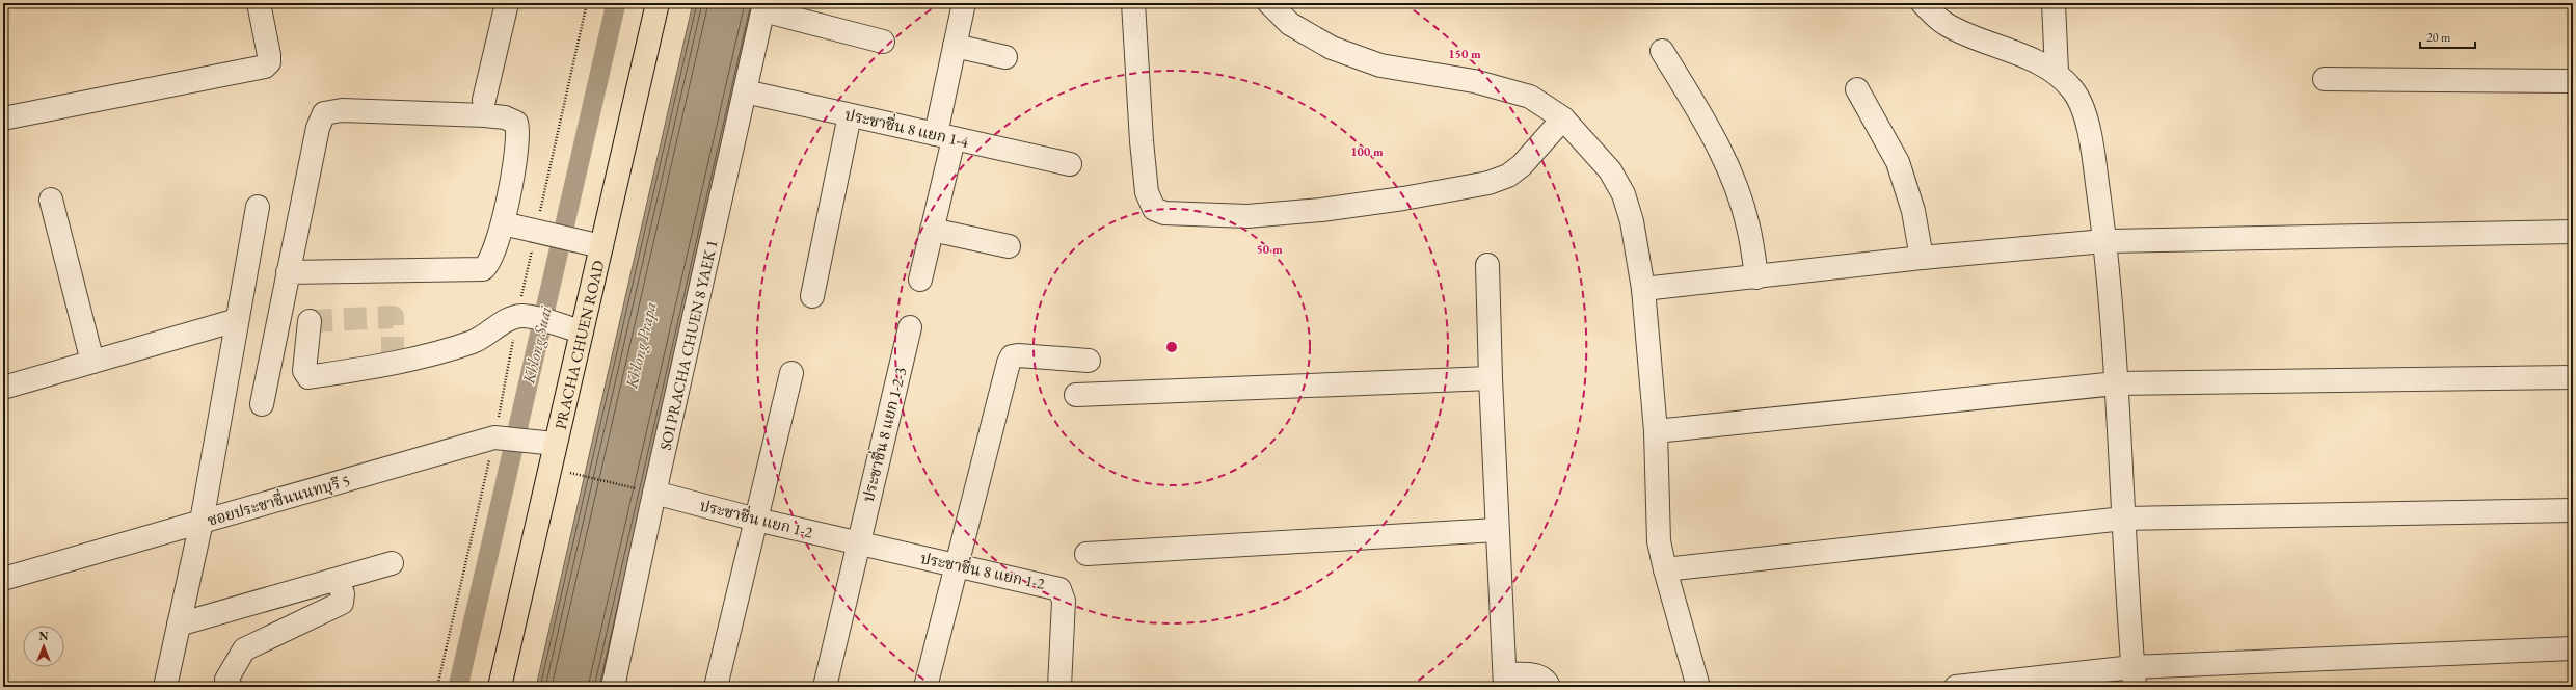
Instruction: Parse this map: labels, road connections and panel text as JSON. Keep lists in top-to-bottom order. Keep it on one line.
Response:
{"streets":{"main road":["PRACHA CHUEN ROAD"],"street":["ประชาชื่น 8 แยก 1-4","SOI PRACHA CHUEN 8 YAEK 1","ประชาชื่น 8 แยก 1-2-3","ซอยประชาชื่นนนทบุรี 5","ประชาชื่น แยก 1-2","ประชาชื่น 8 แยก 1-2"]},"crossings":[["ประชาชื่น 8 แยก 1-4","SOI PRACHA CHUEN 8 YAEK 1"],["PRACHA CHUEN ROAD","ซอยประชาชื่นนนทบุรี 5"],["SOI PRACHA CHUEN 8 YAEK 1","ประชาชื่น แยก 1-2"],["ประชาชื่น 8 แยก 1-2-3","ประชาชื่น แยก 1-2"],["ประชาชื่น 8 แยก 1-2-3","ประชาชื่น 8 แยก 1-2"],["ประชาชื่น แยก 1-2","ประชาชื่น 8 แยก 1-2"]],"water":["Khlong Suai","Khlong Prapa"],"scale_bar":"20 m","north":"top","rings":["150 m","100 m","50 m"]}
